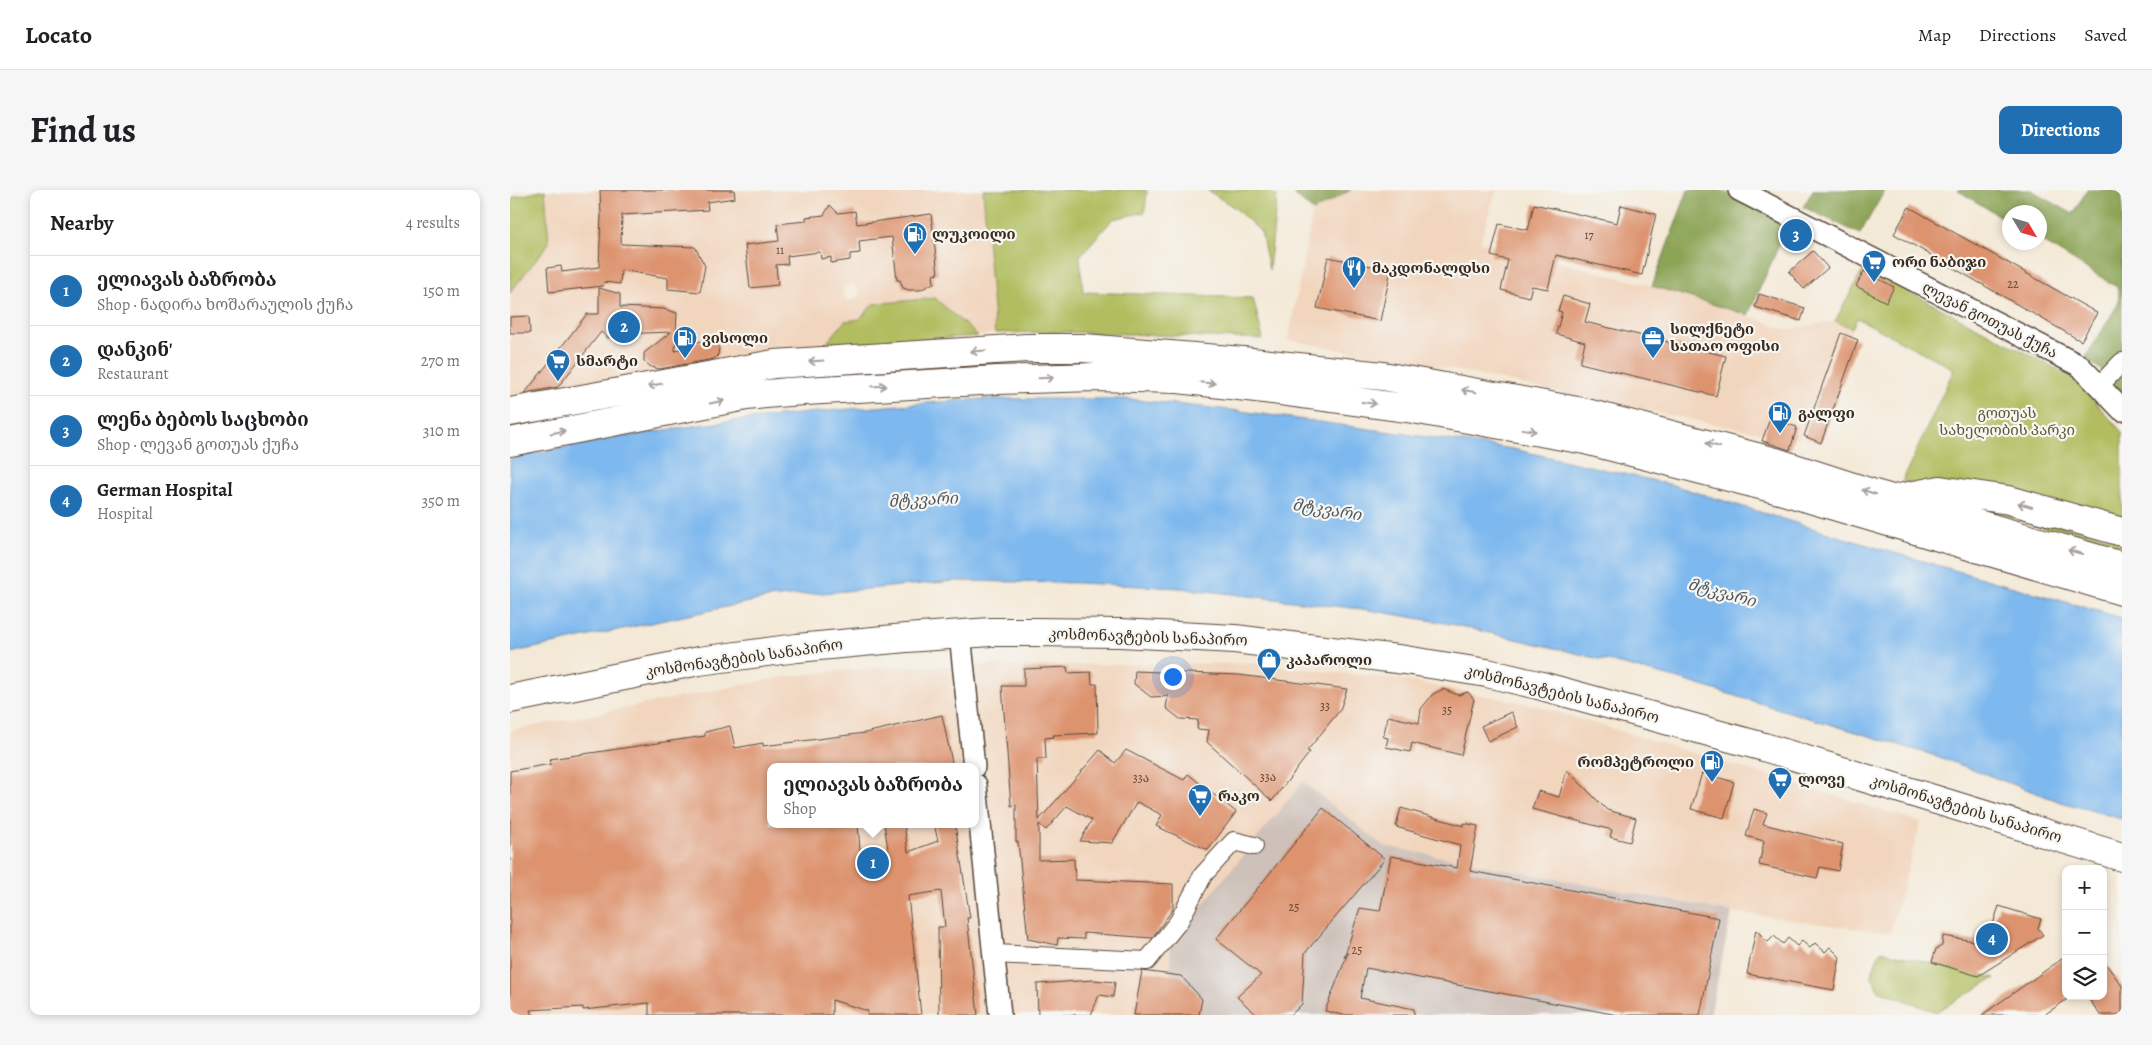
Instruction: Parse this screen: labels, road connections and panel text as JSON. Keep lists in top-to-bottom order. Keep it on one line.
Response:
{"streets":{"main road":["კოსმონავტების სანაპირო"],"street":["ლევან გოთუას ქუჩა"]},"water":["მტკვარი"],"parks":["გოთუას სახელობის პარკი"],"places":{"fuel station":["ლუკოილი","ვისოლი","გალფი","რომპეტროლი"],"supermarket":["ორი ნაბიჯი","სმარტი","ლოვე","რაკო"],"restaurant":["მაკდონალდსი"],"office":["სილქნეტი სათაო ოფისი"],"shop":["კაპაროლი"]},"house_numbers":["17","11","22","33","35","33ა","33ა","25","25"],"north":"bottom right","page":{"header":"Locato","nav":["Map","Directions","Saved"],"title":"Find us","buttons":"Directions","heading":["Nearby","4 results"],"pins":["3","2","1","4"],"list":[{"mark":"1","name":"ელიავას ბაზრობა","note":"Shop · ნადირა ხოშარაულის ქუჩა","value":"150 m"},{"mark":"2","name":"დანკინ'","note":"Restaurant","value":"270 m"},{"mark":"3","name":"ლენა ბებოს საცხობი","note":"Shop · ლევან გოთუას ქუჩა","value":"310 m"},{"mark":"4","name":"German Hospital","note":"Hospital","value":"350 m"}],"popup":["ელიავას ბაზრობა","Shop"],"map_buttons":["+","−"]}}
